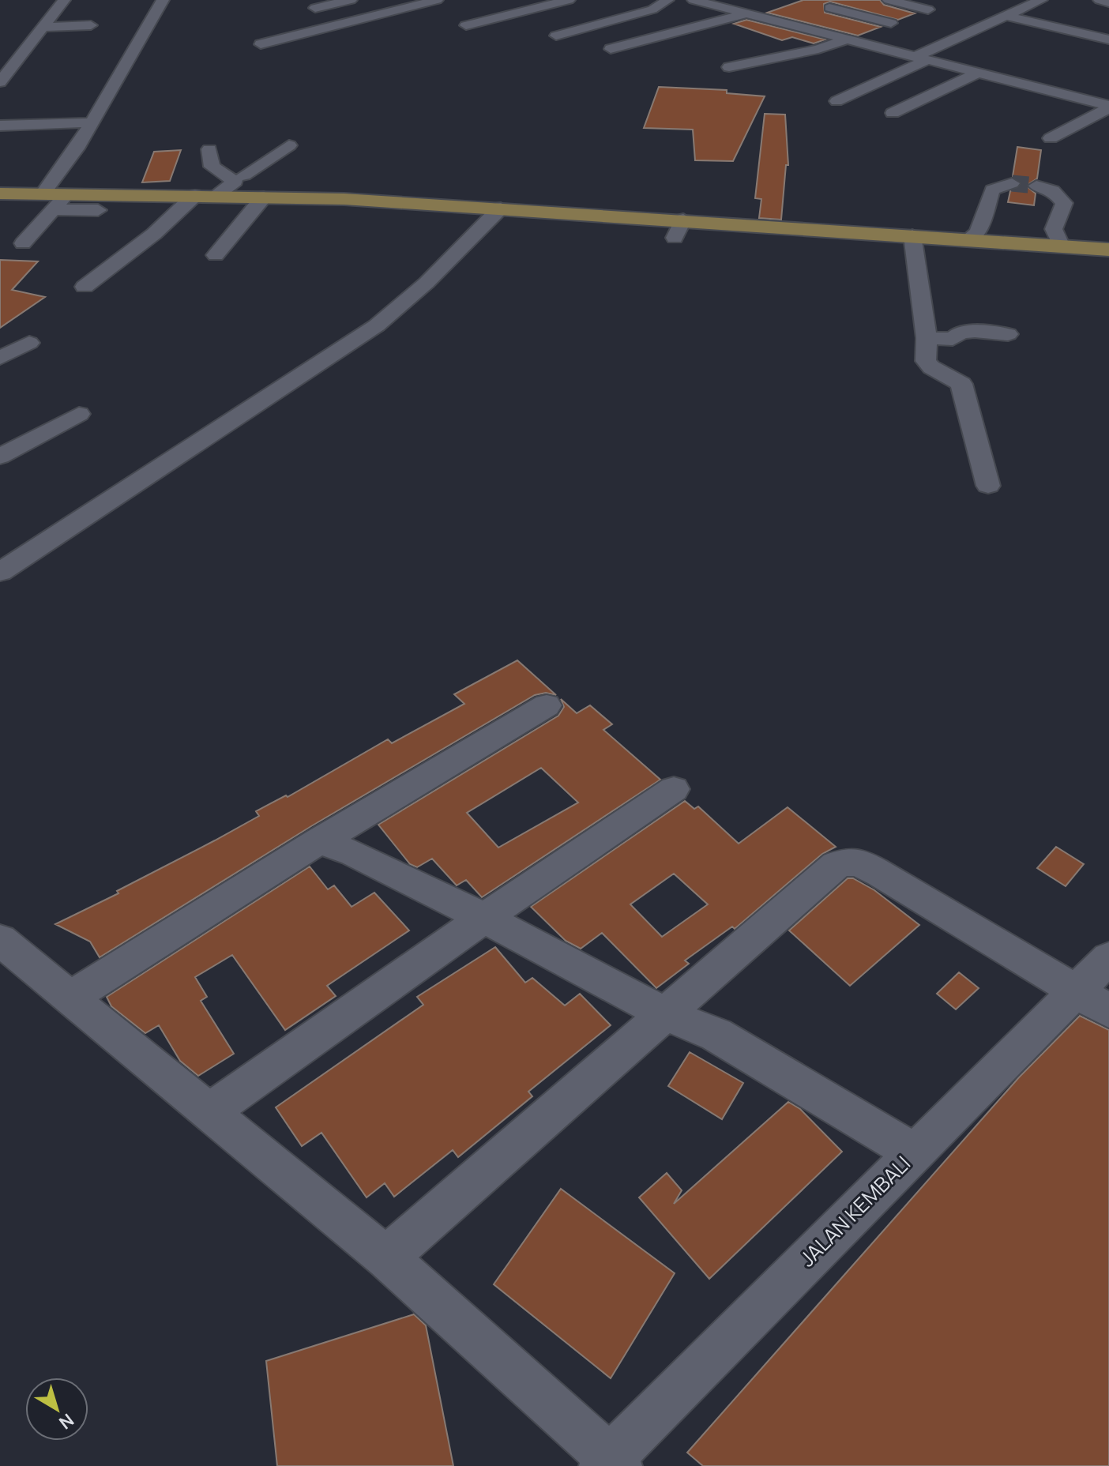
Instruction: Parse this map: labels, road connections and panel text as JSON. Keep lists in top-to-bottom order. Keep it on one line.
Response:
{"streets":{"street":["JALAN KEMBALI"]},"north":"bottom right"}
